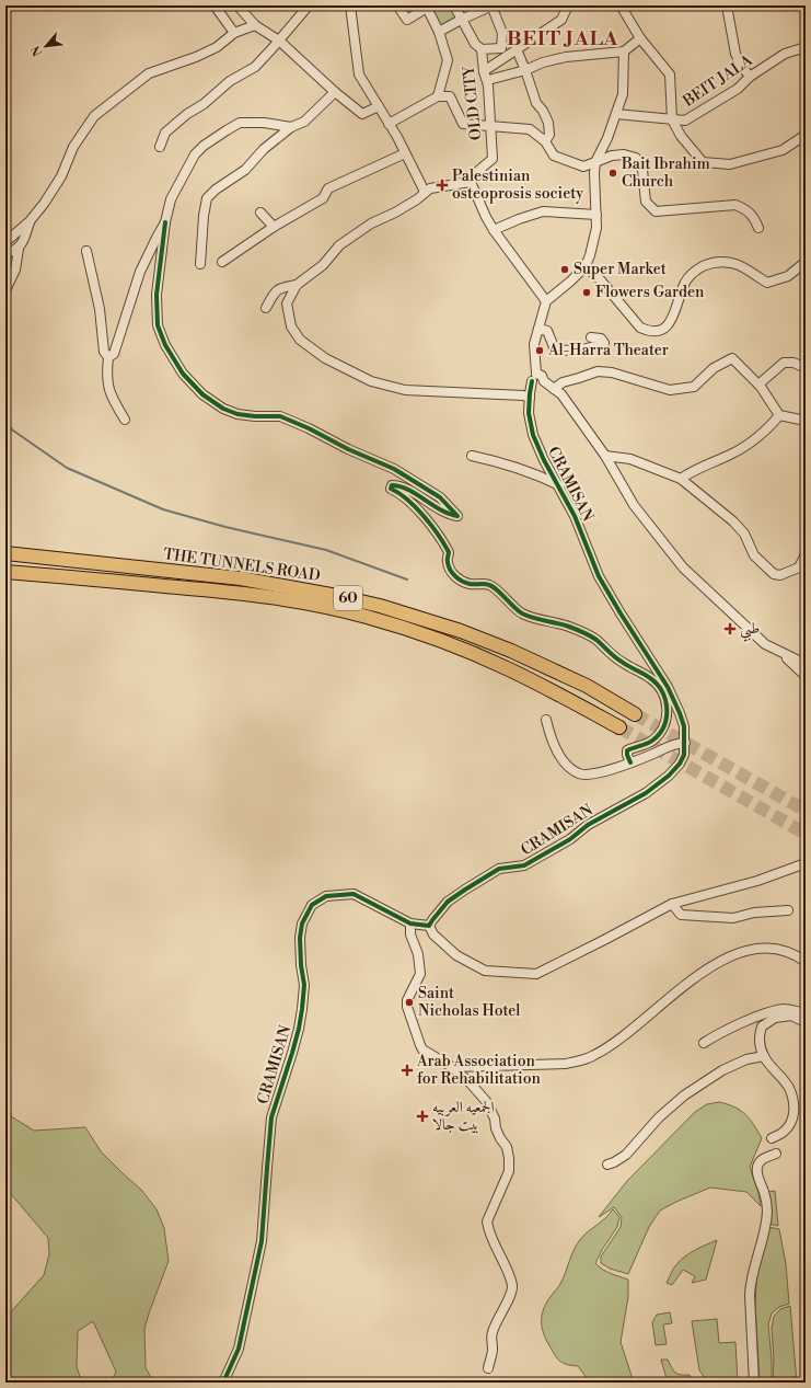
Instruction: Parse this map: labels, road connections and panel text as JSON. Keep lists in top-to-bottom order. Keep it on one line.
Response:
{"streets":{"highway":["THE TUNNELS ROAD","60"],"street":["BEIT JALA","OLD CITY","CRAMISAN"]},"districts":["BEIT JALA"],"places":{"other":["Bait Ibrahim Church","Super Market","Flowers Garden","Al-Harra Theater","Saint Nicholas Hotel"],"health":["Palestinian osteoprosis society","طبي","Arab Association for Rehabilitation","الجمعيه العربيه بيت جالا"]},"north":"bottom left"}
